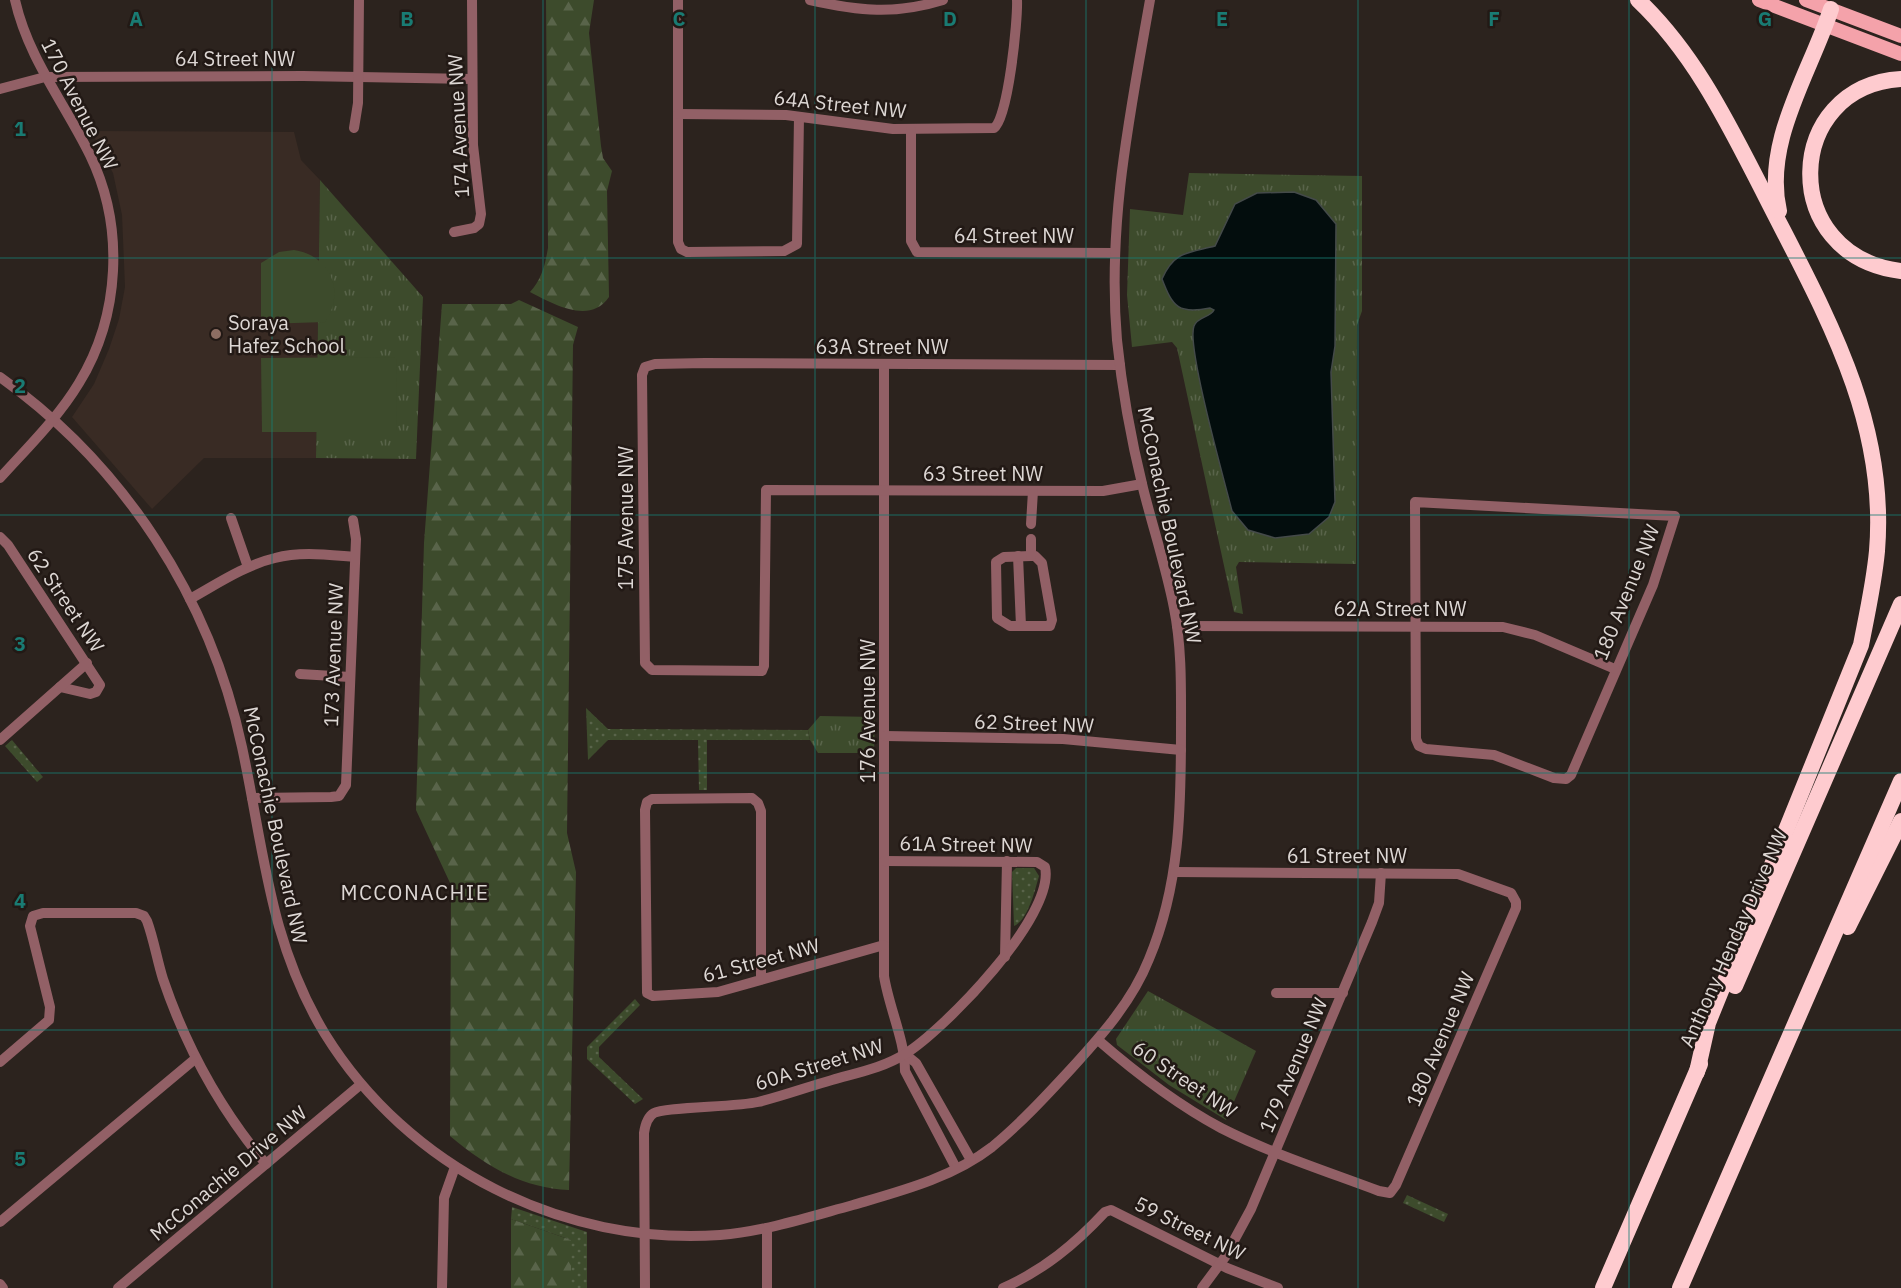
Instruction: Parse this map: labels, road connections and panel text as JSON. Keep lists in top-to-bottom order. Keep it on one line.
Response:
{"streets":{"highway":["Anthony Henday Drive NW"],"street":["64 Street NW","170 Avenue NW","64A Street NW","174 Avenue NW","63A Street NW","63 Street NW","175 Avenue NW","McConachie Boulevard NW","180 Avenue NW","62 Street NW","62A Street NW","173 Avenue NW","176 Avenue NW","61A Street NW","61 Street NW","60A Street NW","179 Avenue NW","60 Street NW","McConachie Drive NW","59 Street NW"]},"crossings":[["64 Street NW","170 Avenue NW"],["64 Street NW","64A Street NW"],["64 Street NW","174 Avenue NW"],["64 Street NW","McConachie Boulevard NW"],["170 Avenue NW","McConachie Boulevard NW"],["63A Street NW","175 Avenue NW"],["63A Street NW","McConachie Boulevard NW"],["63A Street NW","176 Avenue NW"],["63 Street NW","175 Avenue NW"],["63 Street NW","McConachie Boulevard NW"],["63 Street NW","176 Avenue NW"],["McConachie Boulevard NW","62 Street NW"],["McConachie Boulevard NW","62A Street NW"],["McConachie Boulevard NW","173 Avenue NW"],["McConachie Boulevard NW","176 Avenue NW"],["McConachie Boulevard NW","61 Street NW"],["McConachie Boulevard NW","60A Street NW"],["McConachie Boulevard NW","60 Street NW"],["McConachie Boulevard NW","McConachie Drive NW"],["180 Avenue NW","62A Street NW"],["180 Avenue NW","61 Street NW"],["180 Avenue NW","60 Street NW"],["62 Street NW","176 Avenue NW"],["176 Avenue NW","61A Street NW"],["176 Avenue NW","61 Street NW"],["176 Avenue NW","60A Street NW"],["61A Street NW","60A Street NW"],["61 Street NW","179 Avenue NW"],["179 Avenue NW","60 Street NW"],["179 Avenue NW","59 Street NW"]],"districts":["MCCONACHIE"],"places":["Soraya Hafez School"],"grid":{"columns":["A","B","C","D","E","F","G"],"rows":["1","2","3","4","5"]}}
